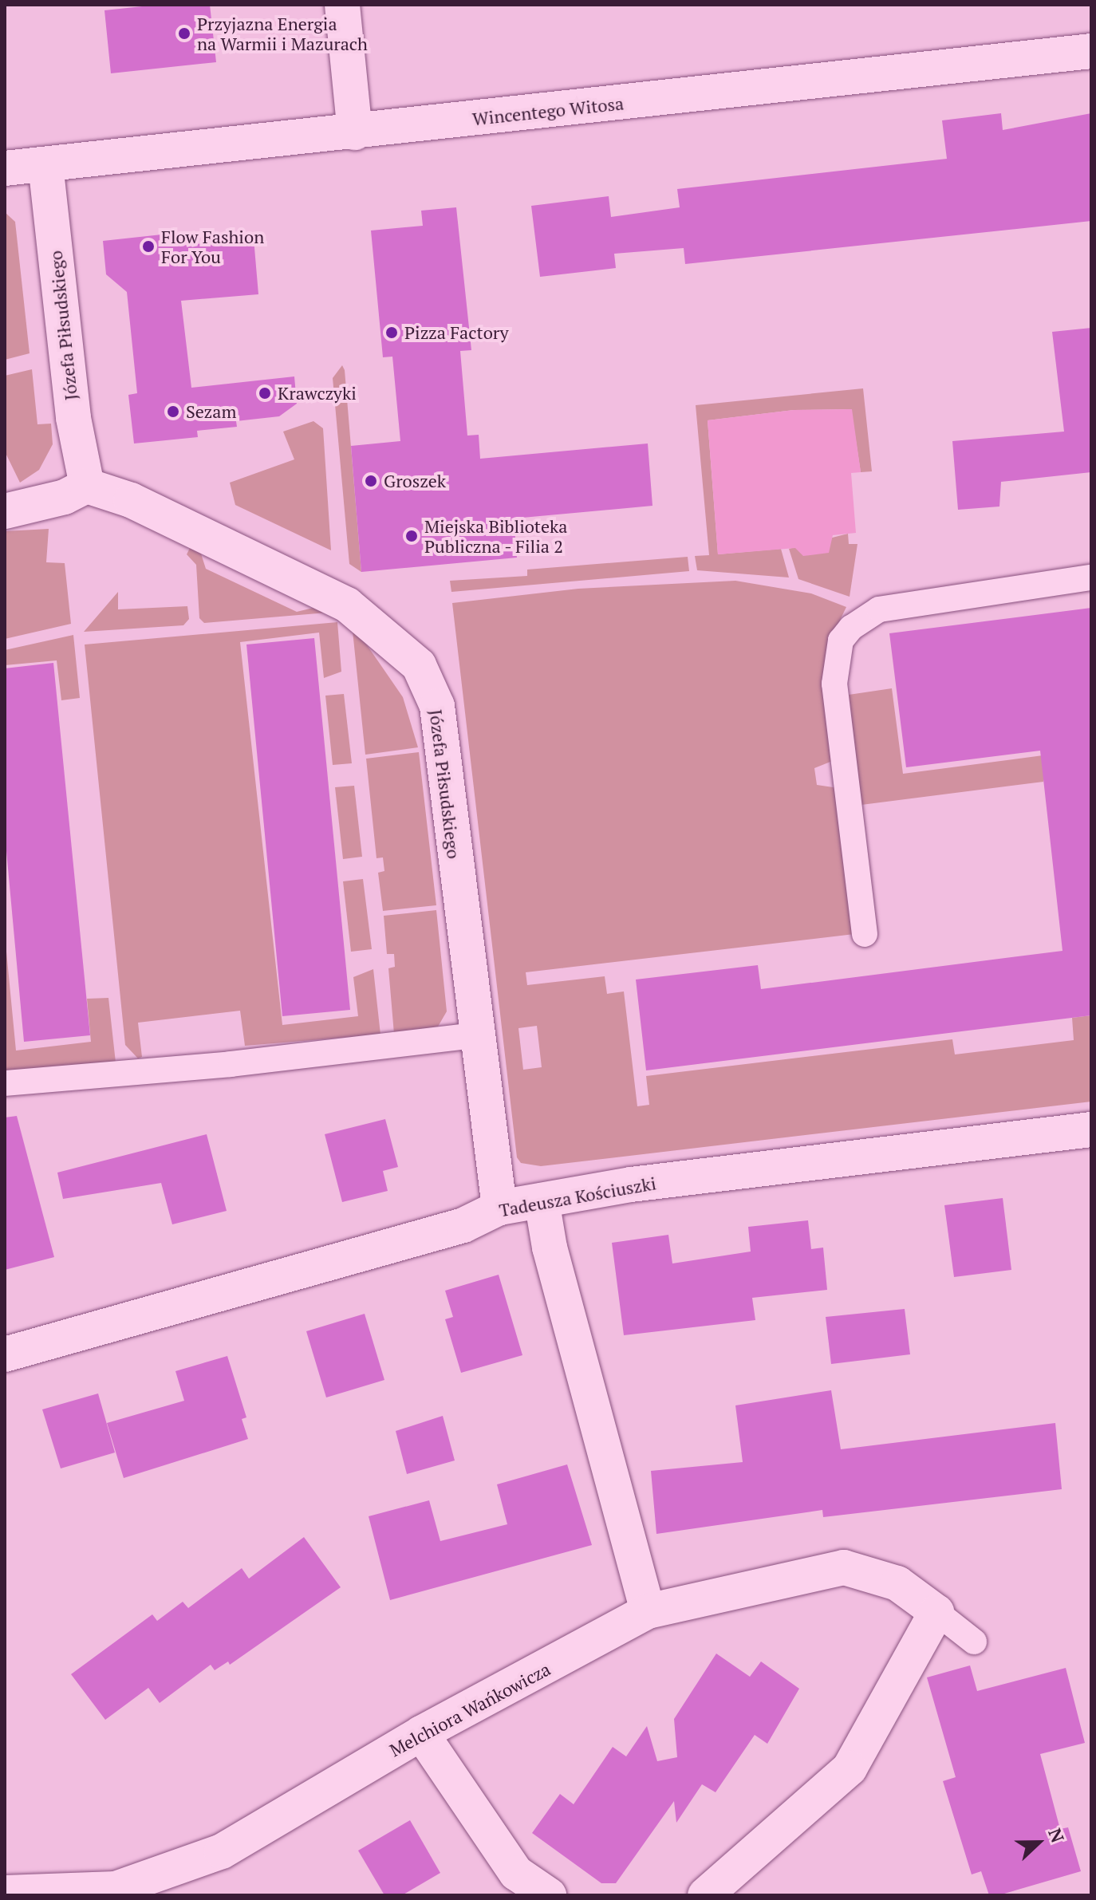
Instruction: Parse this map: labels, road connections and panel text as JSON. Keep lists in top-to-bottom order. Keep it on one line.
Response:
{"streets":{"street":["Wincentego Witosa","Józefa Piłsudskiego","Tadeusza Kościuszki","Melchiora Wańkowicza"]},"crossings":[["Wincentego Witosa","Józefa Piłsudskiego"],["Józefa Piłsudskiego","Tadeusza Kościuszki"]],"places":["Przyjazna Energia na Warmii i Mazurach","Flow Fashion For You","Pizza Factory","Krawczyki","Sezam","Groszek","Miejska Biblioteka Publiczna - Filia 2"],"north":"right"}
